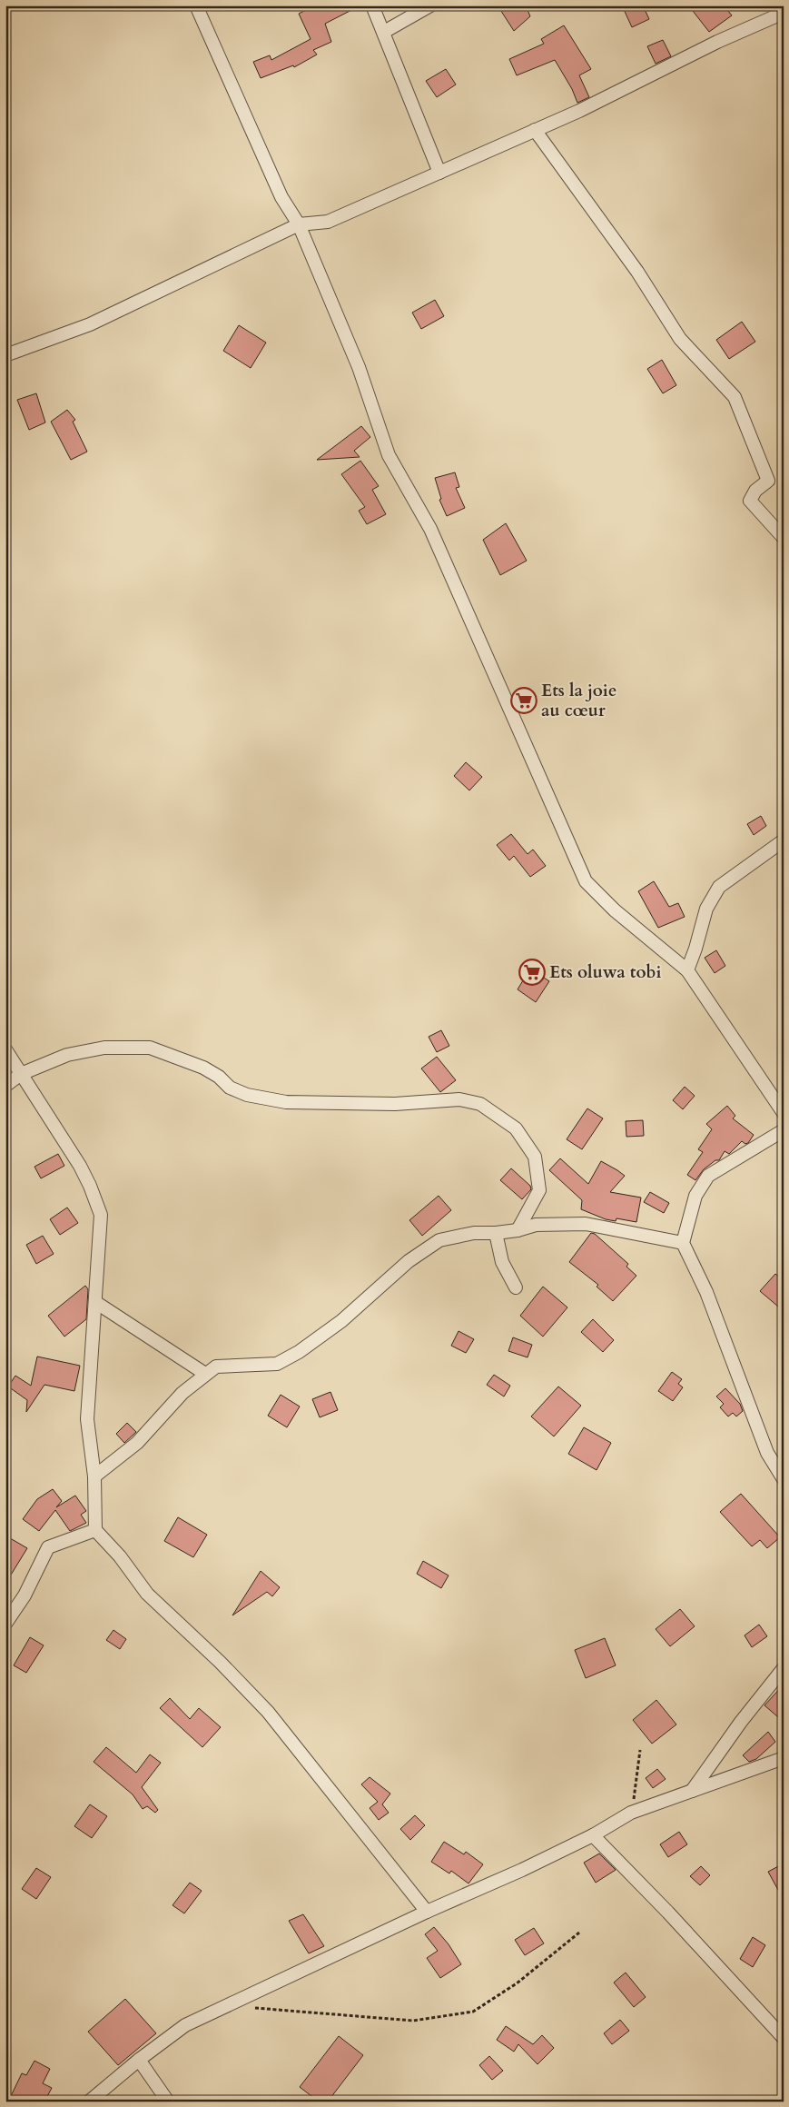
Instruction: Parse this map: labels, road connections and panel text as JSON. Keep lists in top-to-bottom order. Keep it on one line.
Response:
{"places":{"supermarket":["Ets la joie au cœur","Ets oluwa tobi"]}}
